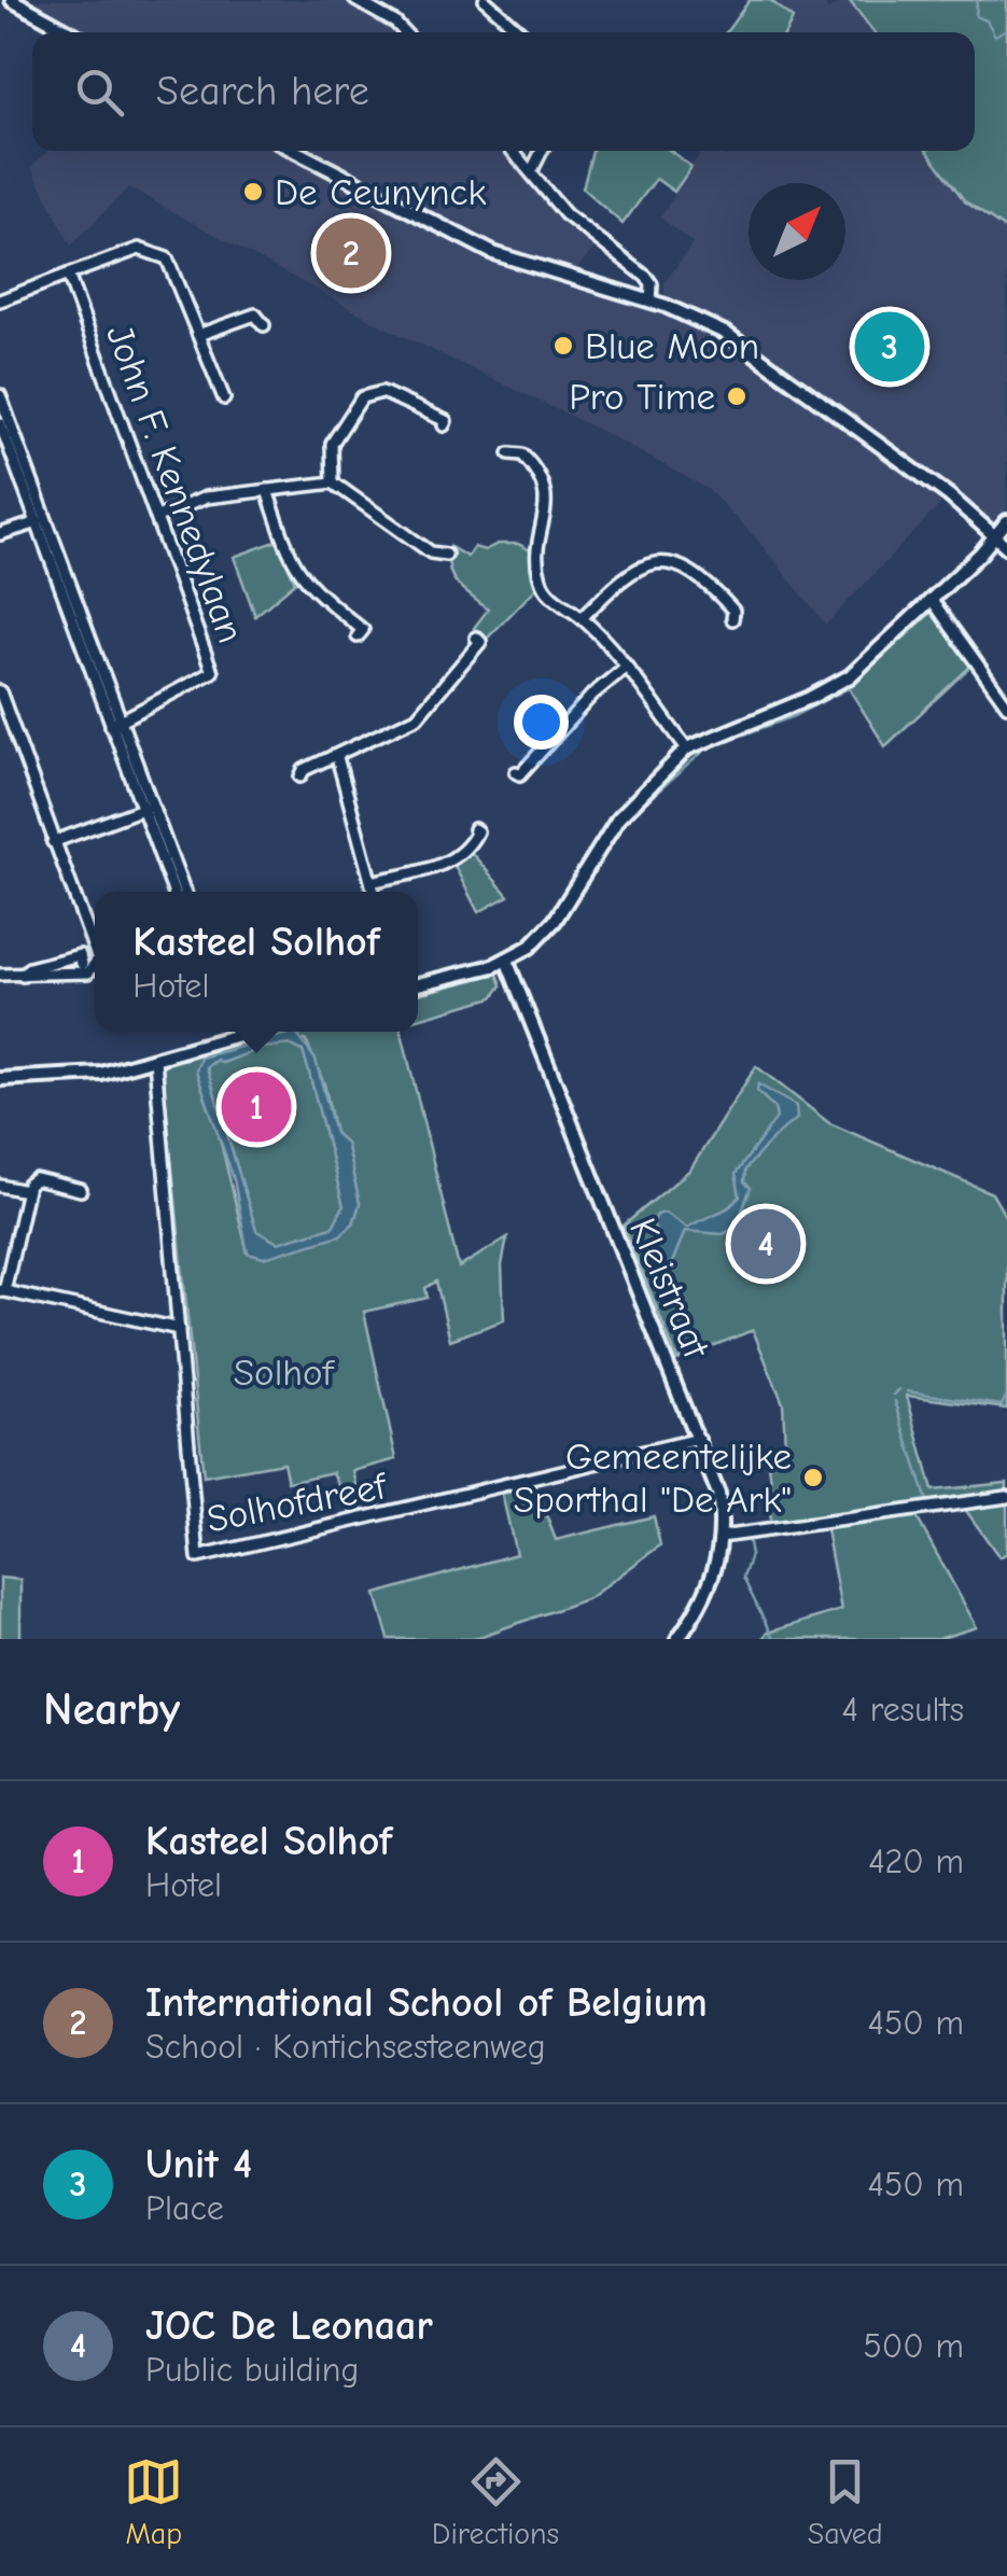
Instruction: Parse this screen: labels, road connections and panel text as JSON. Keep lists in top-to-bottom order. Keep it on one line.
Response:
{"streets":{"street":["John F. Kennedylaan","Kleistraat","Solhofdreef"]},"crossings":[["Kleistraat","Solhofdreef"]],"parks":["Solhof"],"places":["De Ceunynck","Blue Moon","Pro Time","Gemeentelijke Sporthal \"De Ark\""],"north":"top right","page":{"search":"Search here","pins":["2","3","1","4"],"popup":["Kasteel Solhof","Hotel"],"heading":["Nearby","4 results"],"list":[{"mark":"1","name":"Kasteel Solhof","note":"Hotel","value":"420 m"},{"mark":"2","name":"International School of Belgium","note":"School · Kontichsesteenweg","value":"450 m"},{"mark":"3","name":"Unit 4","note":"Place","value":"450 m"},{"mark":"4","name":"JOC De Leonaar","note":"Public building","value":"500 m"}],"nav":["Map","Directions","Saved"]}}
